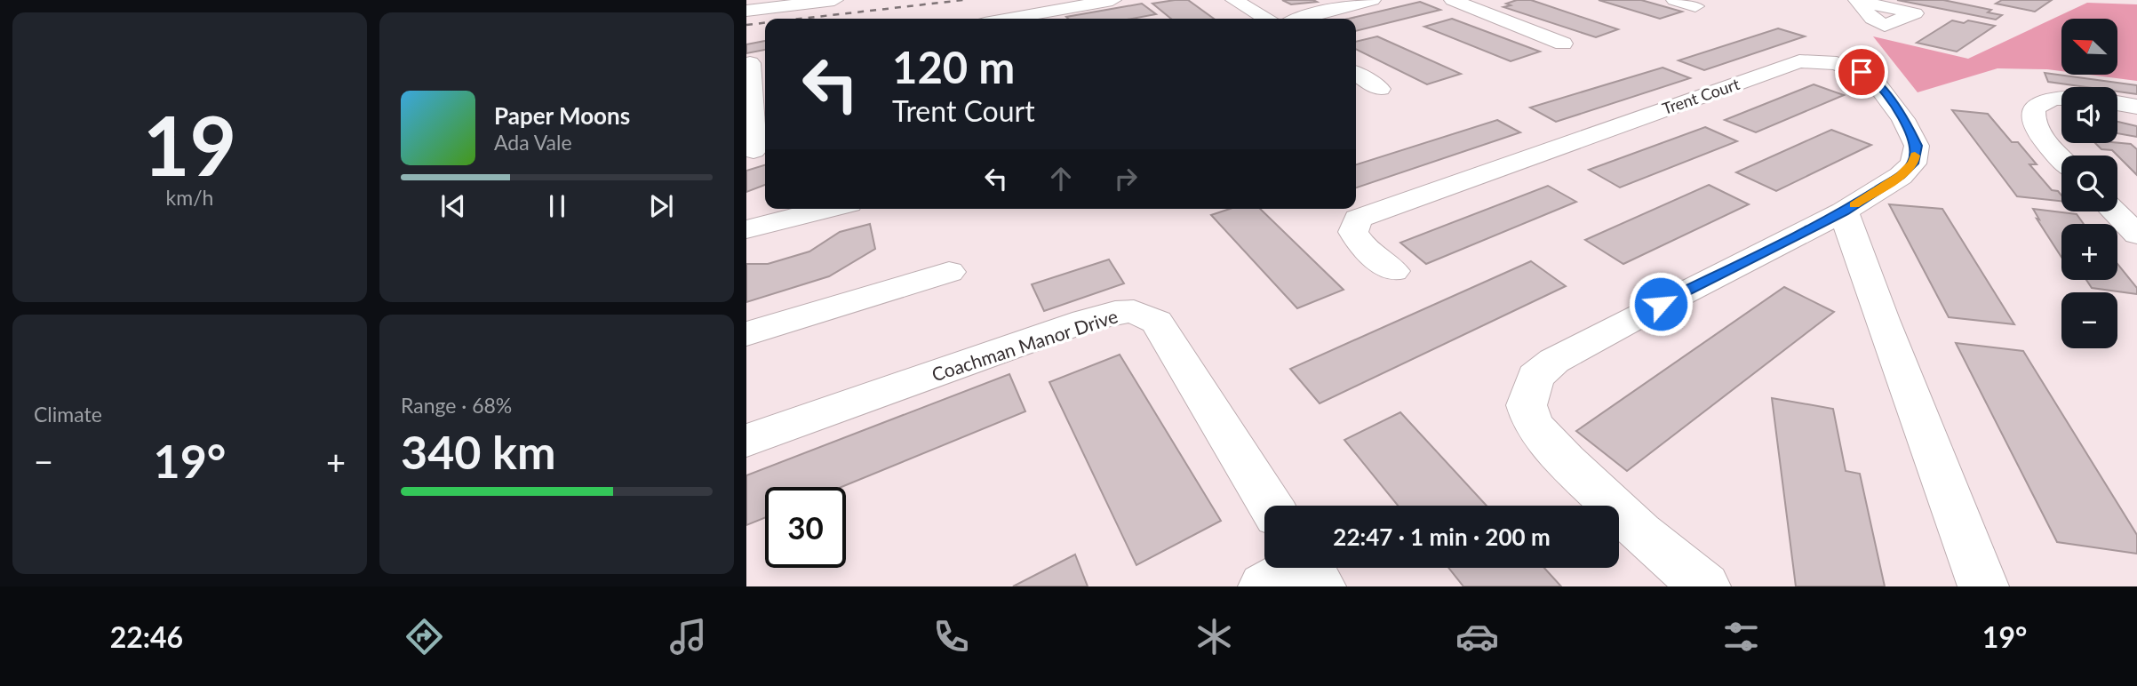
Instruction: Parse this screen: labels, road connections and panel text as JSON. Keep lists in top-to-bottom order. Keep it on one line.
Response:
{"streets":{"street":["Trent Court","Coachman Manor Drive"]},"north":"top left","page":{"tile":[["19","km/h"],"Climate",["Range · 68%","340 km"]],"map_buttons":["+","−"],"turn":["120 m","Trent Court"],"song":["Paper Moons","Ada Vale"],"heat":["−","19°","+"],"limit":"30","trip":"22:47 · 1 min · 200 m","tabs":["22:46","19°"]}}
